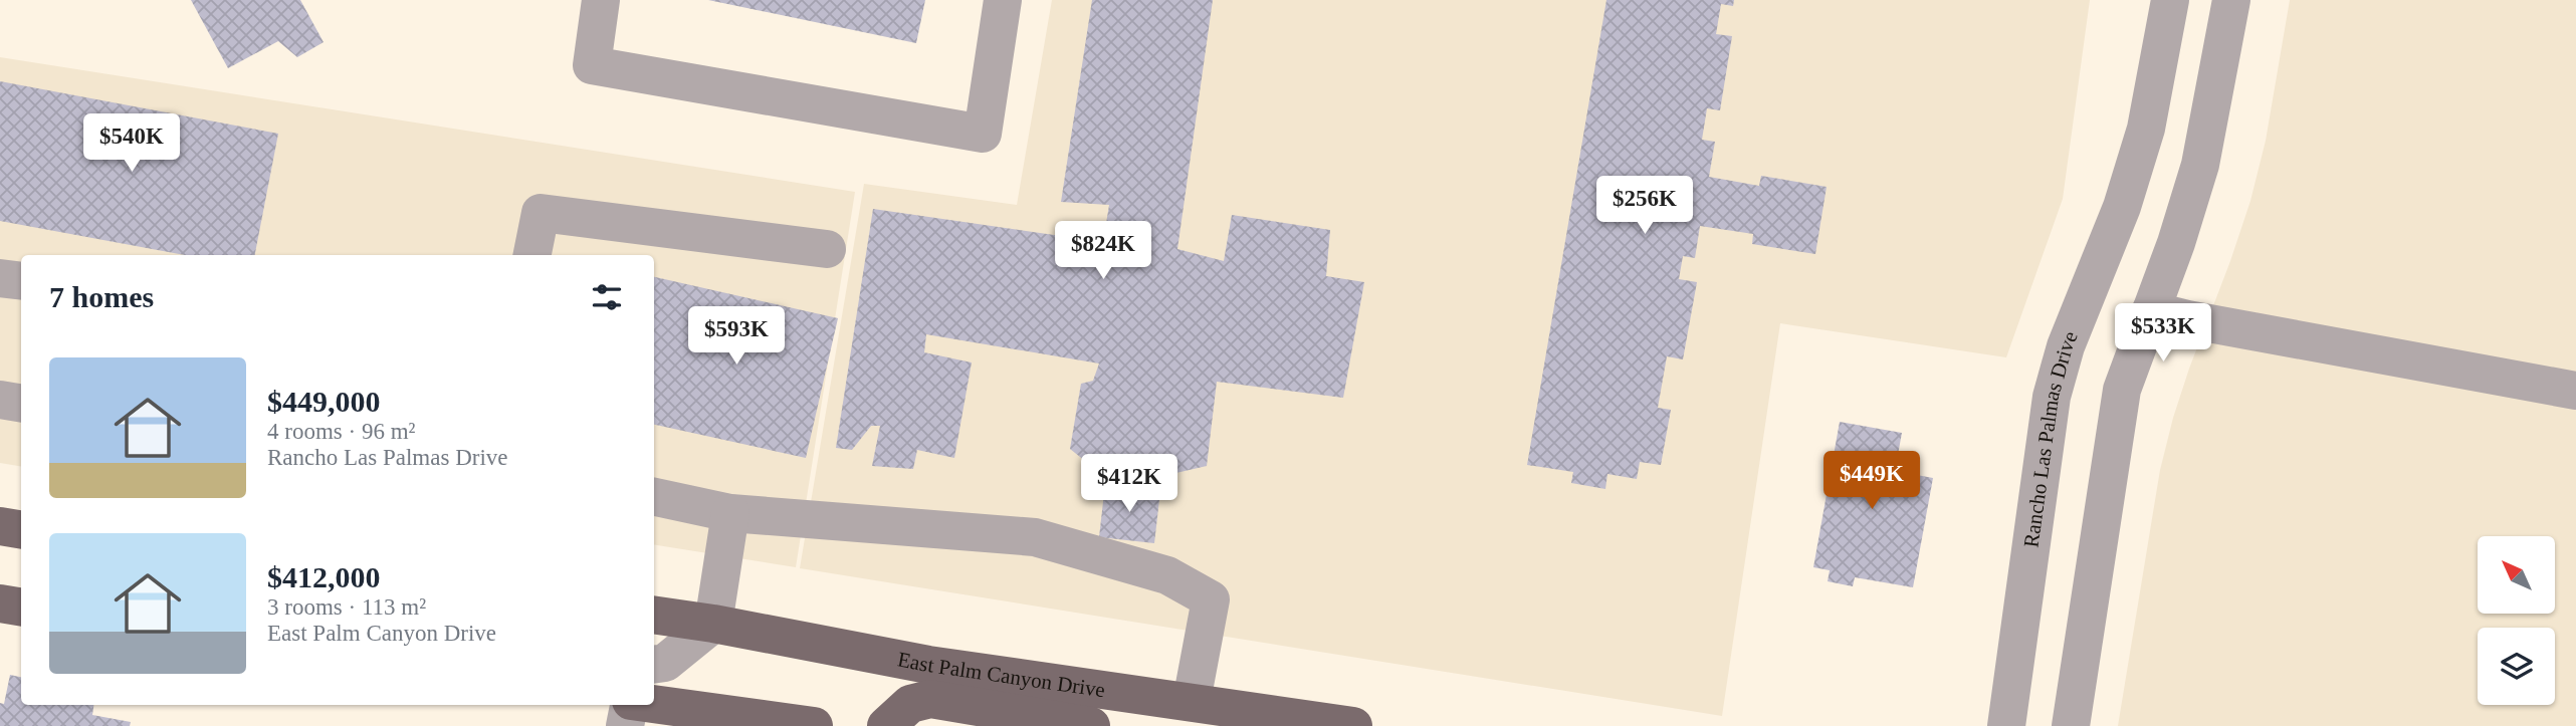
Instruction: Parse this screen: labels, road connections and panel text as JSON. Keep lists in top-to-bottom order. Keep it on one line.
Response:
{"streets":{"main road":["East Palm Canyon Drive"],"street":["Rancho Las Palmas Drive"]},"north":"top left","page":{"price":["$540K","$256K","$824K","$533K","$593K","$449K","$412K"],"heading":"7 homes","list":[{"name":"$449,000","note":"4 rooms · 96 m² · Rancho Las Palmas Drive"},{"name":"$412,000","note":"3 rooms · 113 m² · East Palm Canyon Drive"}]}}
